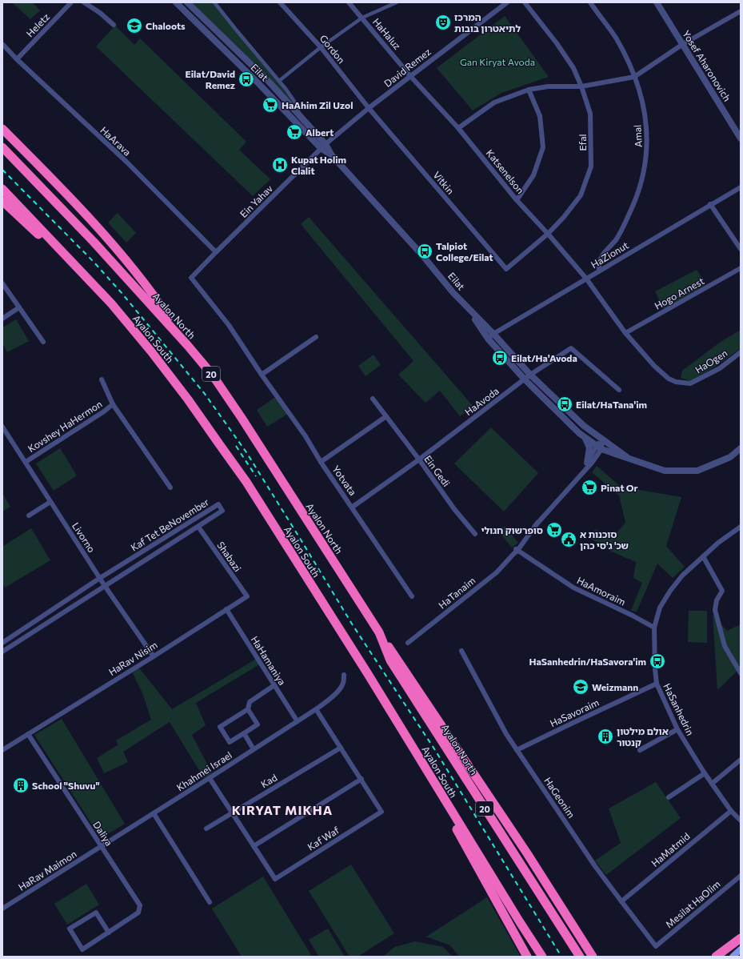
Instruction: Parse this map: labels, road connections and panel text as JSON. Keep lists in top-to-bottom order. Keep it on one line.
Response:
{"streets":{"highway":["Ayalon North","Ayalon South","20"],"street":["Heletz","HaHaluz","Gordon","Yosef Aharonovich","David Remez","Eilat","Amal","HaArava","Efal","Katsenelson","Vitkin","Ein Yahav","HaZionut","Hogo Arnest","HaOgen","HaAvoda","Kovshey HaHermon","Ein Gedi","Yotvata","Kaf Tet BeNovember","Livorno","Shabazi","HaAmoraim","HaTanaim","HaRav Nisim","HaHamaniya","HaSanhedrin","HaSavoraim","Khahmei Israel","Kad","HaGeonim","Daliya","Kaf Waf","HaMatmid","HaRav Maimon","Mesilat HaOlim"]},"crossings":[["Heletz","HaArava"],["HaHaluz","David Remez"],["HaHaluz","Katsenelson"],["Gordon","David Remez"],["Gordon","Vitkin"],["David Remez","Eilat"],["David Remez","Katsenelson"],["David Remez","Vitkin"],["David Remez","Ein Yahav"],["Eilat","Ein Yahav"],["Eilat","HaZionut"],["Eilat","HaAvoda"],["Eilat","HaTanaim"],["Amal","HaZionut"],["HaArava","Ein Yahav"],["HaArava","Yotvata"],["Efal","Katsenelson"],["Efal","Vitkin"],["Katsenelson","HaZionut"],["Ein Yahav","Yotvata"],["Hogo Arnest","HaOgen"],["HaAvoda","Ein Gedi"],["HaAvoda","Yotvata"],["Kovshey HaHermon","Livorno"],["Kaf Tet BeNovember","Livorno"],["Kaf Tet BeNovember","Shabazi"],["Livorno","HaRav Nisim"],["Shabazi","HaRav Nisim"],["HaAmoraim","HaTanaim"],["HaAmoraim","HaSanhedrin"],["HaRav Nisim","HaHamaniya"],["HaRav Nisim","Daliya"],["HaHamaniya","Khahmei Israel"],["HaSanhedrin","HaSavoraim"],["HaSanhedrin","HaMatmid"],["HaSavoraim","HaGeonim"],["Khahmei Israel","Daliya"],["Khahmei Israel","HaRav Maimon"],["HaGeonim","HaMatmid"],["HaGeonim","Mesilat HaOlim"],["Daliya","HaRav Maimon"]],"districts":["KIRYAT MIKHA"],"parks":["Gan Kiryat Avoda"],"places":{"theatre":["המרכז לתיאטרון בובות"],"school or university":["Chaloots","Weizmann"],"bus stop":["Eilat/David Remez","Talpiot College/Eilat","Eilat/Ha'Avoda","Eilat/HaTana'im","HaSanhedrin/HaSavora'im"],"supermarket":["HaAhim Zil Uzol","Albert","Pinat Or","סופרשוק חגולי"],"hospital":["Kupat Holim Clalit"],"public building":["סוכנות א שכ' ג'סי כהן"],"building":["אולם מילטון קנטור","School \"Shuvu\""]}}
